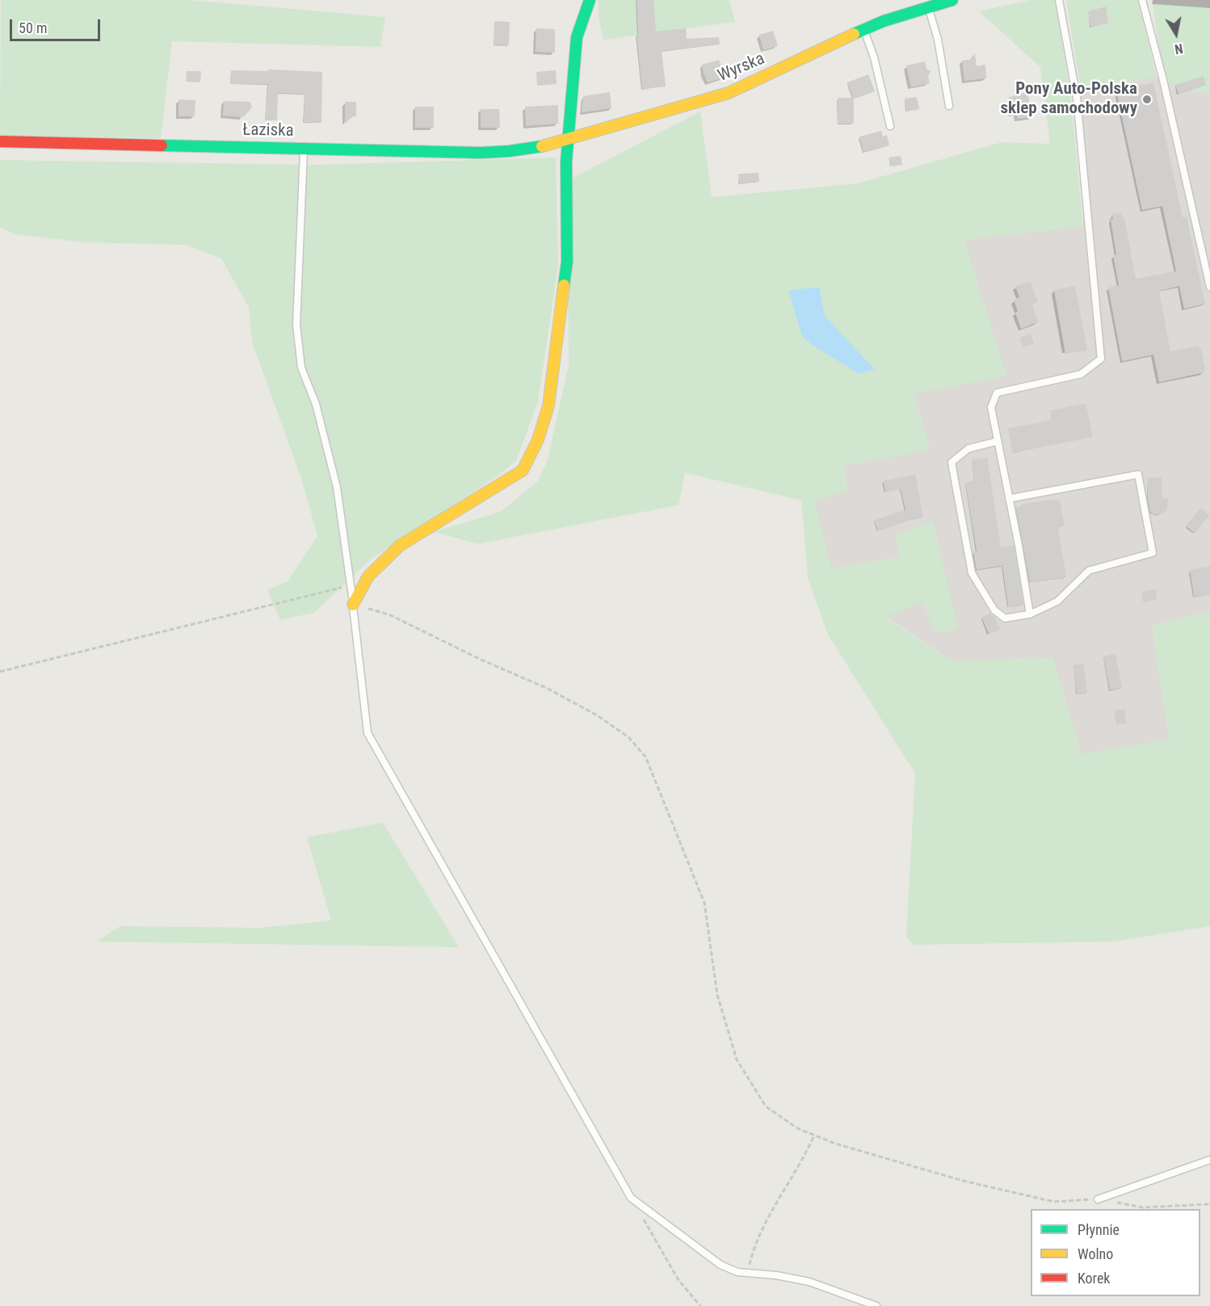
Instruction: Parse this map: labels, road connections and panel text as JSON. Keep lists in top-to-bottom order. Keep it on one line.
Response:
{"streets":{"street":["Wyrska","Łaziska"]},"crossings":[["Wyrska","Łaziska"]],"places":["Pony Auto-Polska sklep samochodowy"],"legend":["Płynnie","Wolno","Korek"],"scale_bar":"50 m","north":"bottom"}
